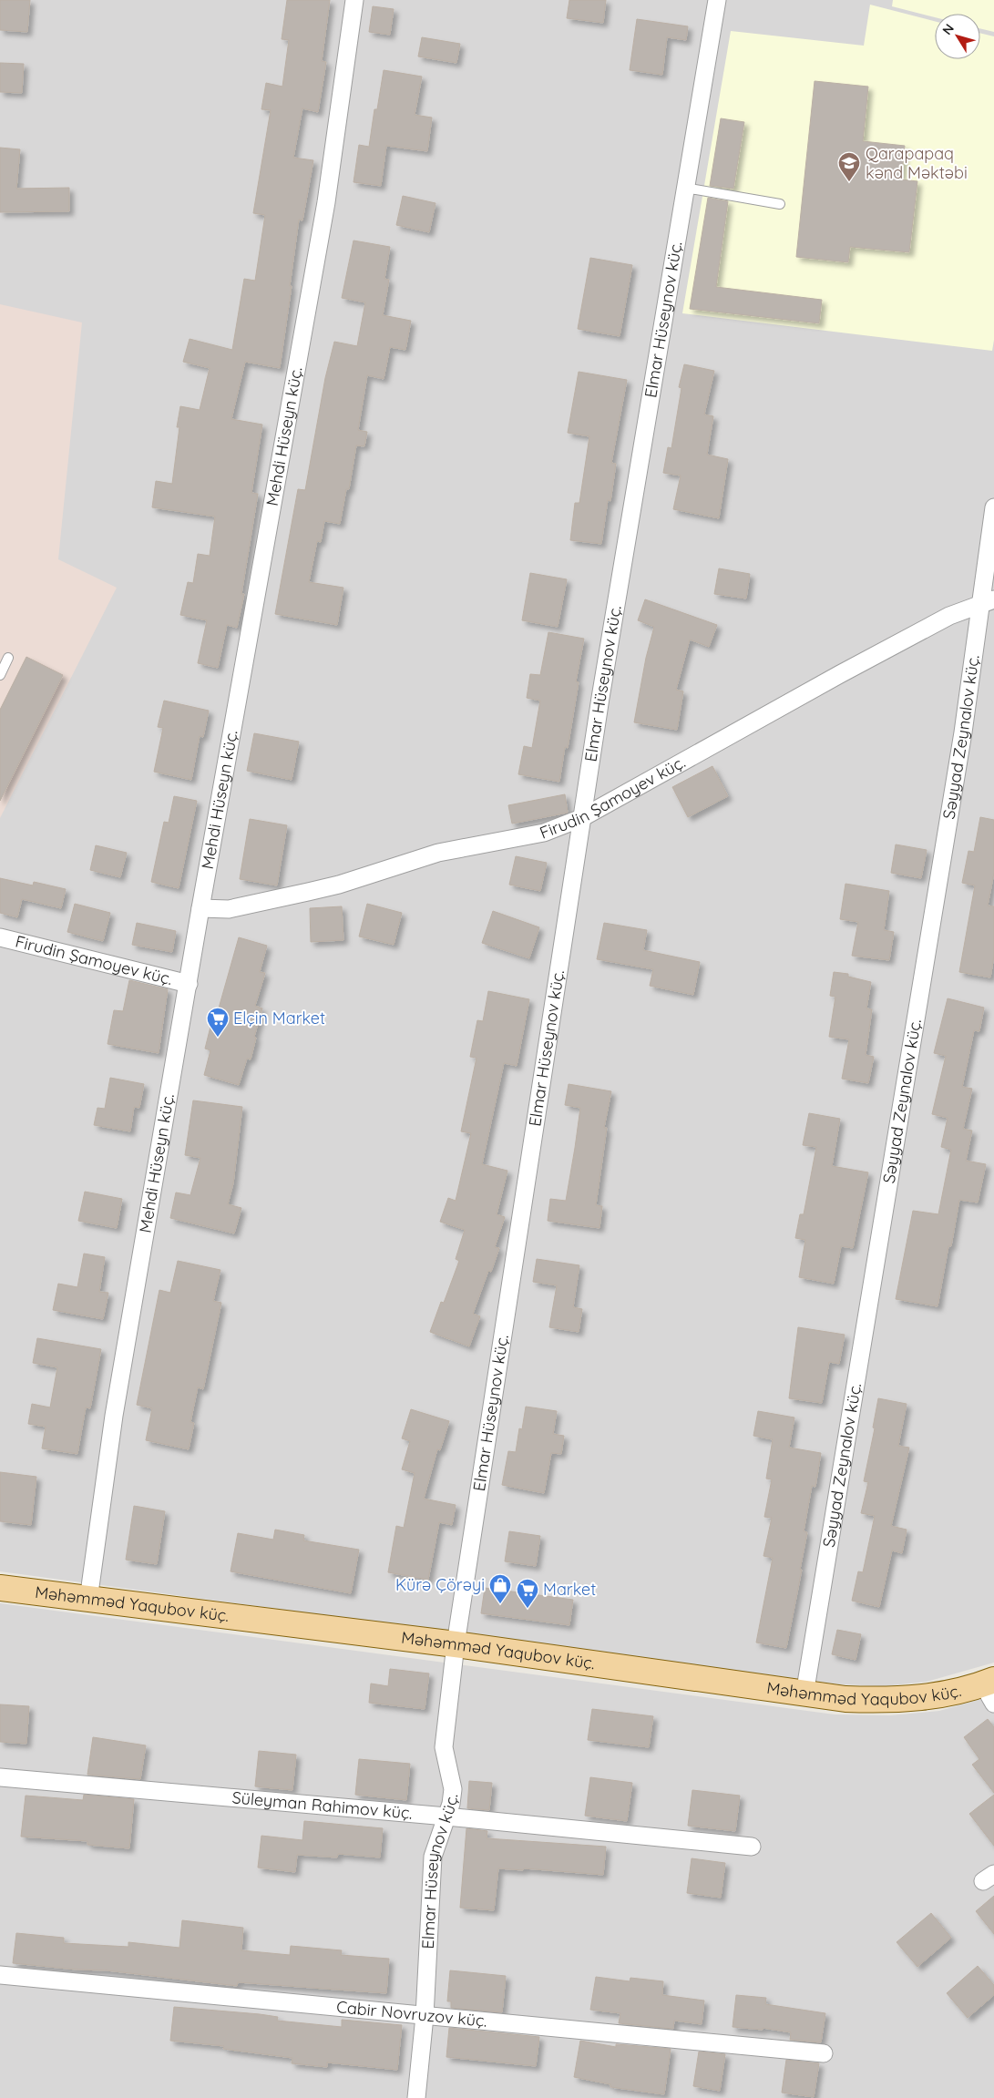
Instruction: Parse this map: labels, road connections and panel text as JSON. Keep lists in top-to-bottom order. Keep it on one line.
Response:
{"streets":{"main road":["Məhəmməd Yaqubov küç."],"street":["Elmar Hüseynov küç.","Mehdi Hüseyn küç.","Səyyad Zeynalov küç.","Firudin Şamoyev küç.","Süleyman Rahimov küç.","Cabir Novruzov küç."]},"crossings":[["Elmar Hüseynov küç.","Firudin Şamoyev küç."],["Elmar Hüseynov küç.","Məhəmməd Yaqubov küç."],["Elmar Hüseynov küç.","Süleyman Rahimov küç."],["Elmar Hüseynov küç.","Cabir Novruzov küç."],["Mehdi Hüseyn küç.","Firudin Şamoyev küç."],["Mehdi Hüseyn küç.","Məhəmməd Yaqubov küç."],["Səyyad Zeynalov küç.","Firudin Şamoyev küç."],["Səyyad Zeynalov küç.","Məhəmməd Yaqubov küç."]],"places":{"school or university":["Qarapapaq kənd Məktəbi"],"supermarket":["Elçin Market","Market"],"shop":["Kürə Çörəyi"]},"north":"top left"}
